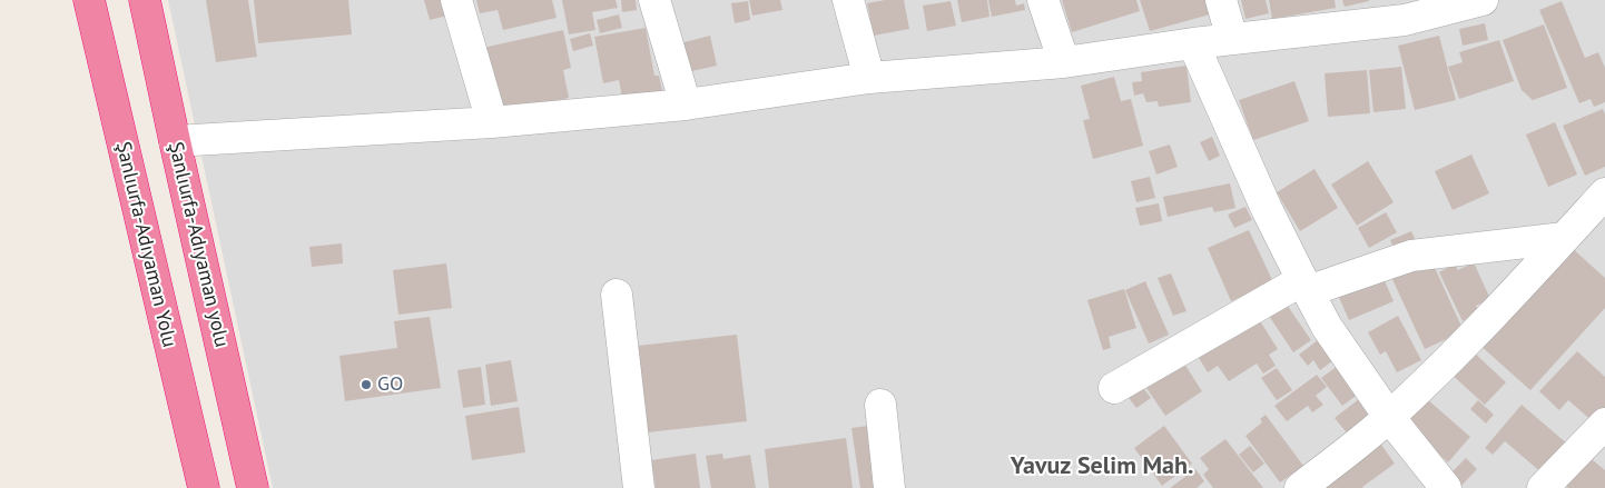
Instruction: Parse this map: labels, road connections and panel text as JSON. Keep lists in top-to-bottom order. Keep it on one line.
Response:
{"streets":{"highway":["Şanlıurfa-Adıyaman Yolu","Şanlıurfa-Adıyaman yolu"]},"districts":["Yavuz Selim Mah."],"places":["GO"]}
